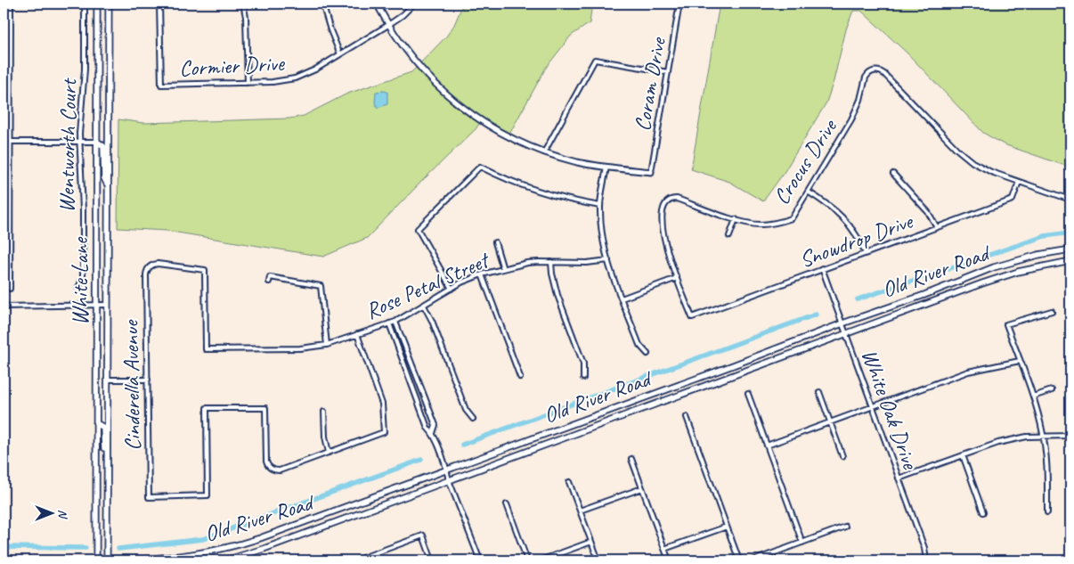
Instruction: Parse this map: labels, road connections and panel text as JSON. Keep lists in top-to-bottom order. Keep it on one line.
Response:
{"streets":{"main road":["Old River Road","White Lane"],"street":["Cormier Drive","Coram Drive","Wentworth Court","Crocus Drive","Snowdrop Drive","Rose Petal Street","Cinderella Avenue","White Oak Drive"]},"crossings":[["Crocus Drive","Snowdrop Drive"],["Snowdrop Drive","White Oak Drive"],["Old River Road","White Oak Drive"],["Rose Petal Street","Cinderella Avenue"]],"north":"right"}
